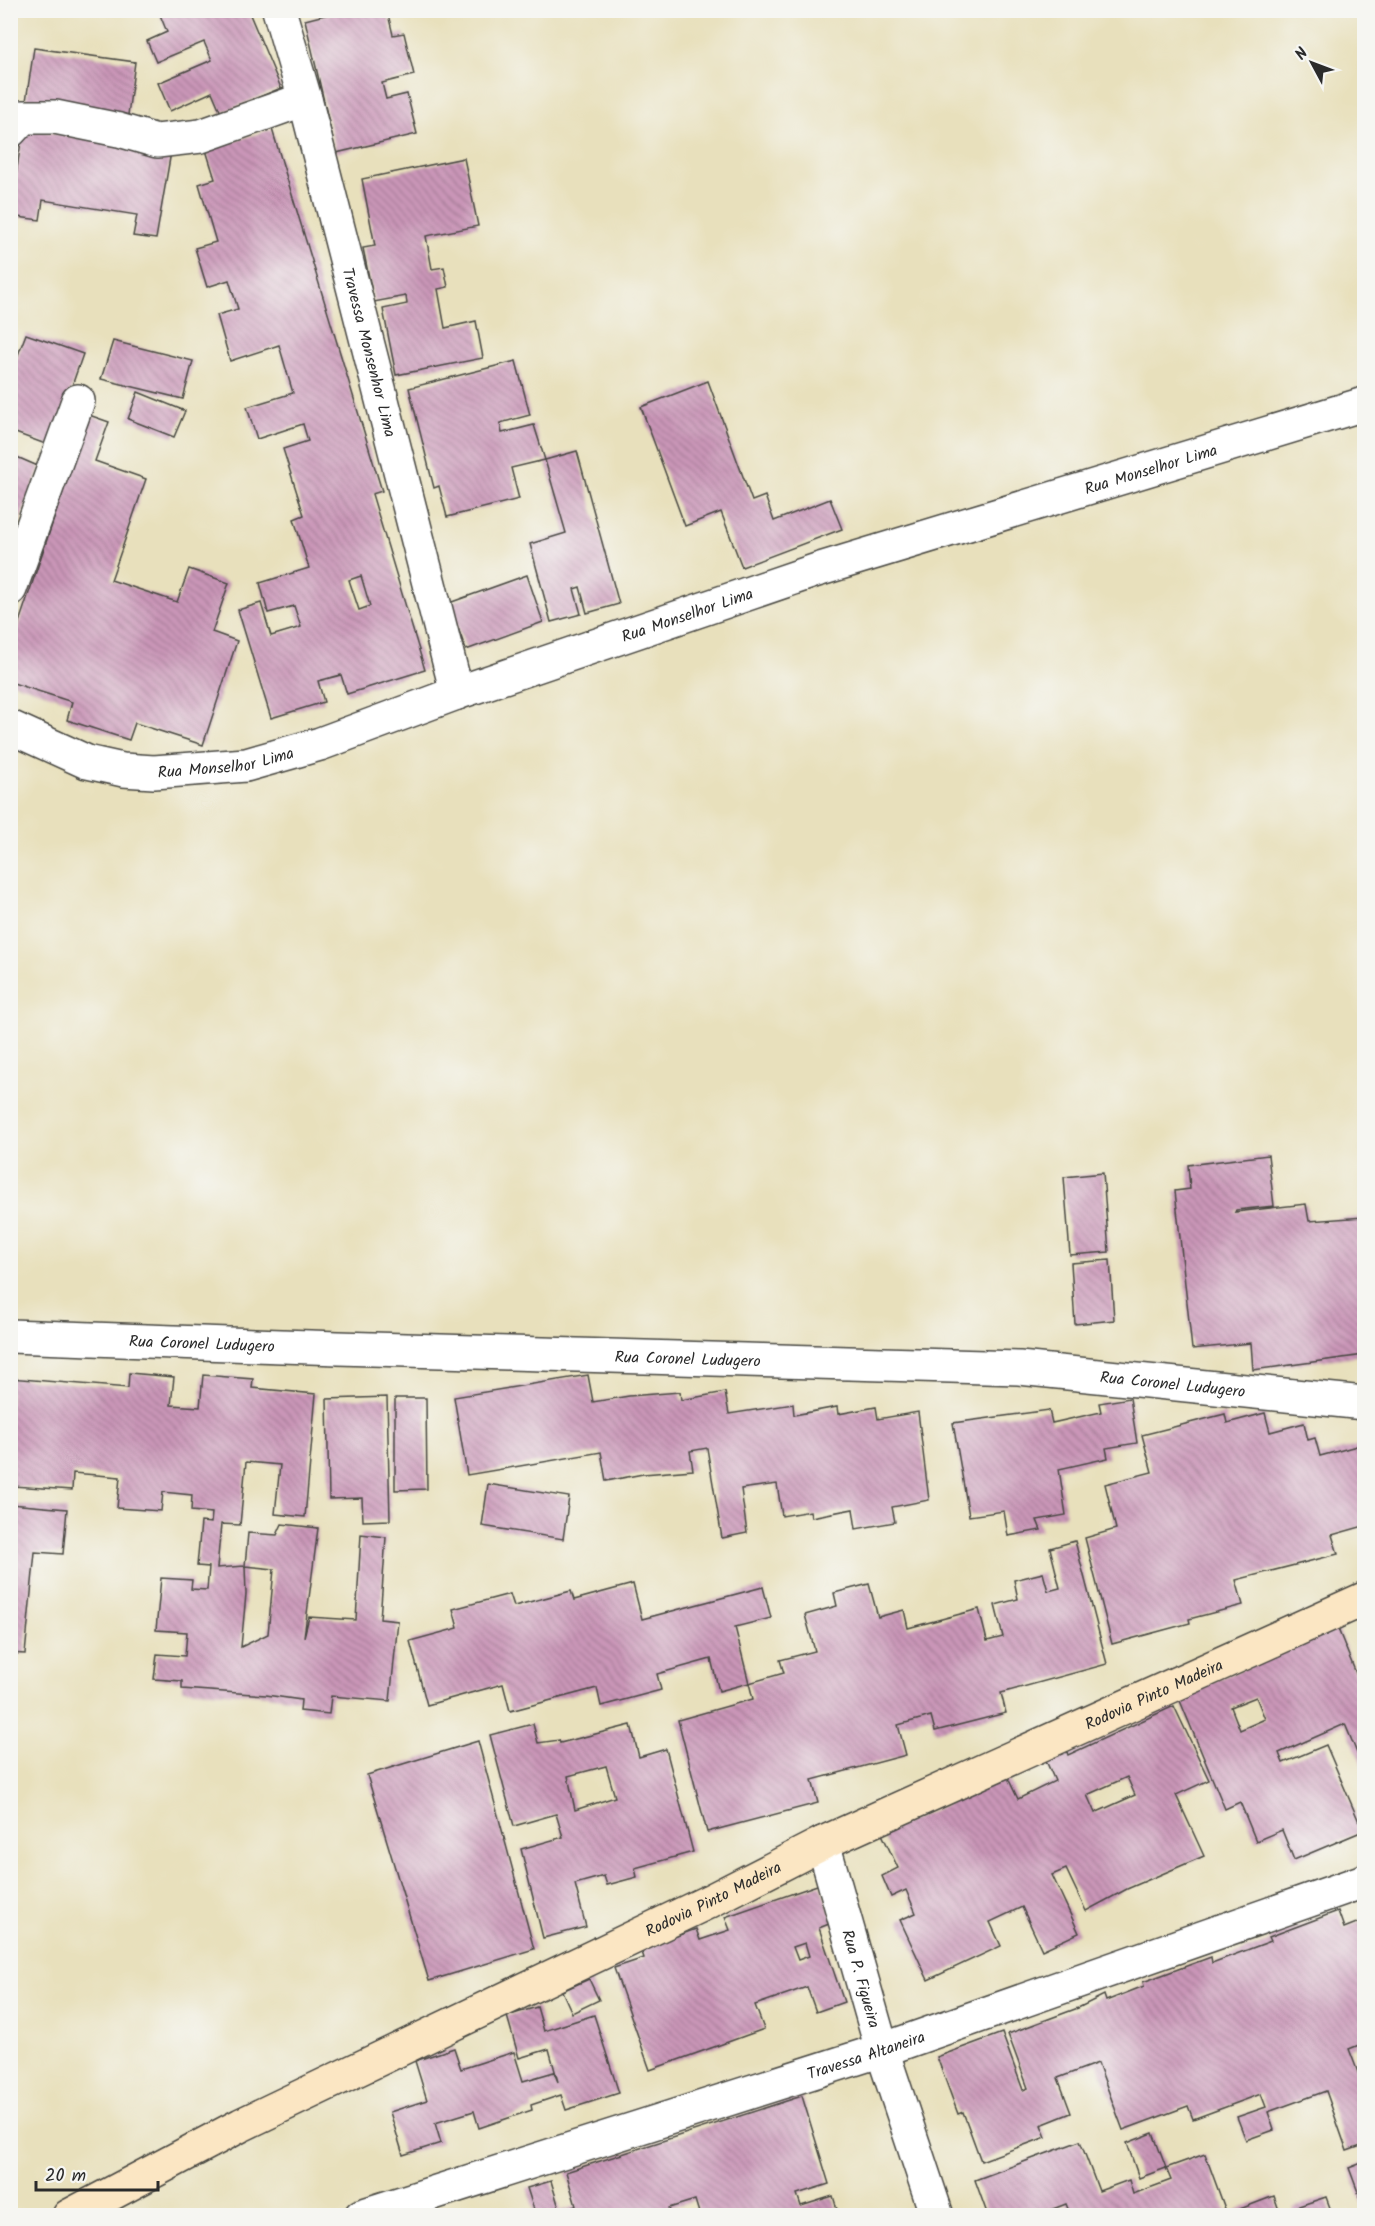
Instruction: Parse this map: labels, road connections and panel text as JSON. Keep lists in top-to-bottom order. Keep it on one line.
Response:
{"streets":{"main road":["Rodovia Pinto Madeira"],"street":["Travessa Monsenhor Lima","Rua Monselhor Lima","Rua Coronel Ludugero","Rua P. Figueira","Travessa Altaneira"]},"crossings":[["Travessa Monsenhor Lima","Rua Monselhor Lima"],["Rodovia Pinto Madeira","Rua P. Figueira"],["Rua P. Figueira","Travessa Altaneira"]],"scale_bar":"20 m","north":"top left"}
